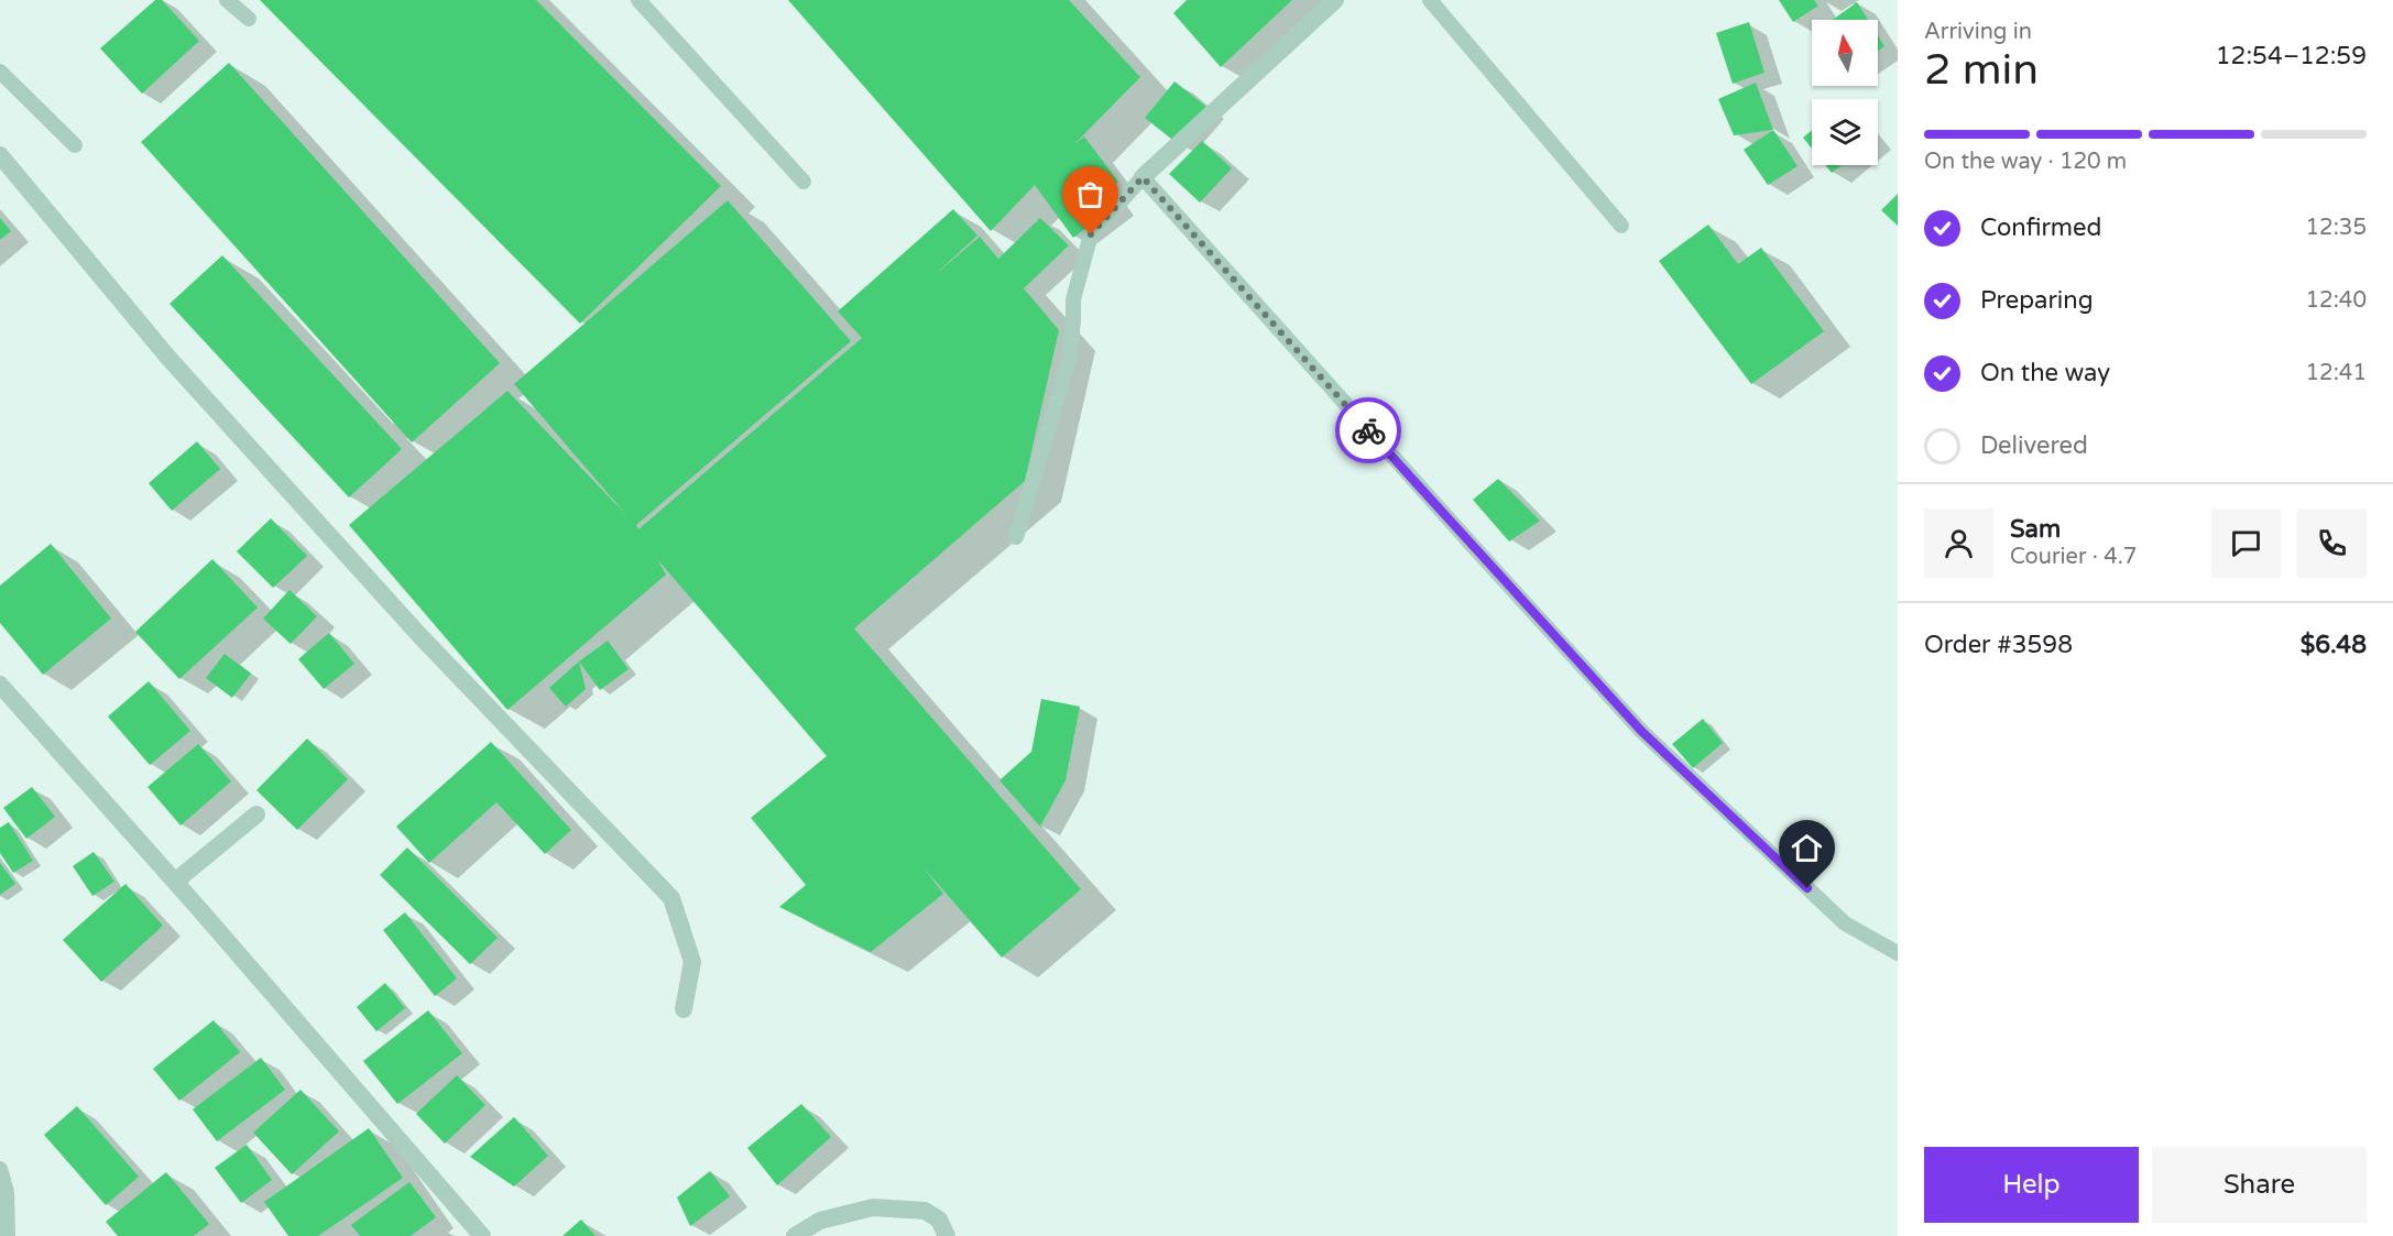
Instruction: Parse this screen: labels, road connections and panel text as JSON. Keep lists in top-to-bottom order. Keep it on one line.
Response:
{"north":"top","page":{"heading":["2 min","Arriving in","12:54–12:59"],"panel":["Sam","Courier · 4.7","Order #3598","$6.48"],"bar":"On the way · 120 m","list":[["Confirmed","12:35"],["Preparing","12:40"],["On the way","12:41"],"Delivered"],"buttons":["Help","Share"]}}
